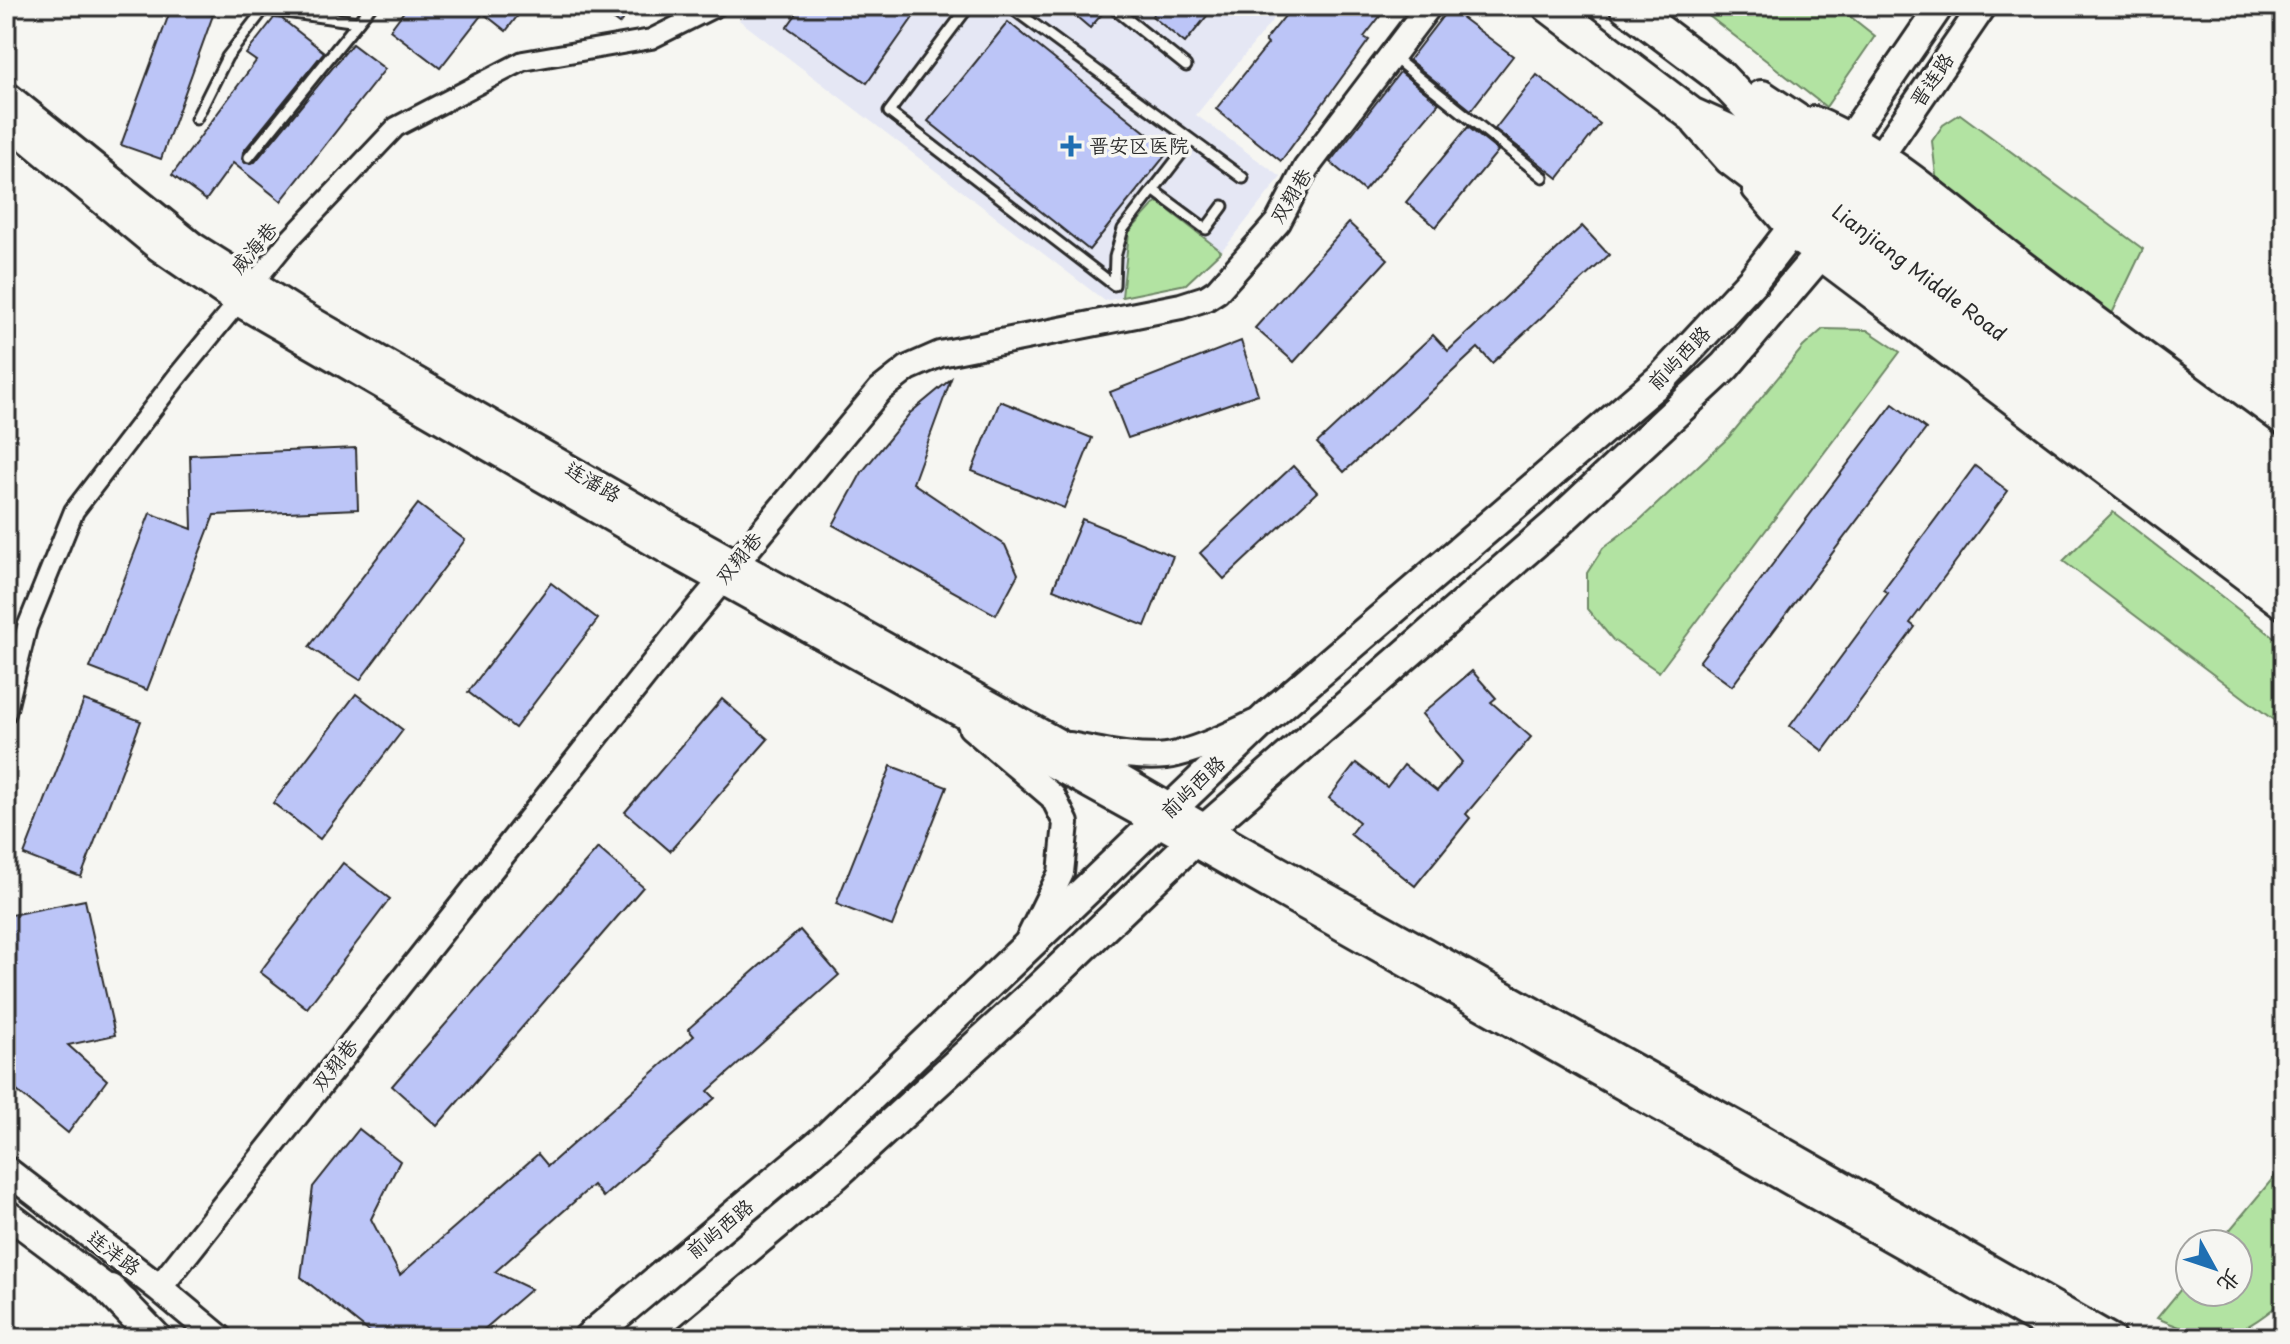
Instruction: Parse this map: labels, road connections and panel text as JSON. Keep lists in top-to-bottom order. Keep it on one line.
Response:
{"streets":{"highway":["Lianjiang Middle Road"],"main road":["晋连路","前屿西路","连潘路","连洋路"],"street":["双翔巷","威海巷"]},"crossings":[["双翔巷","连潘路"],["双翔巷","连洋路"],["威海巷","连潘路"],["前屿西路","连潘路"]],"places":{"health":["晋安区医院"]},"north":"bottom right"}
